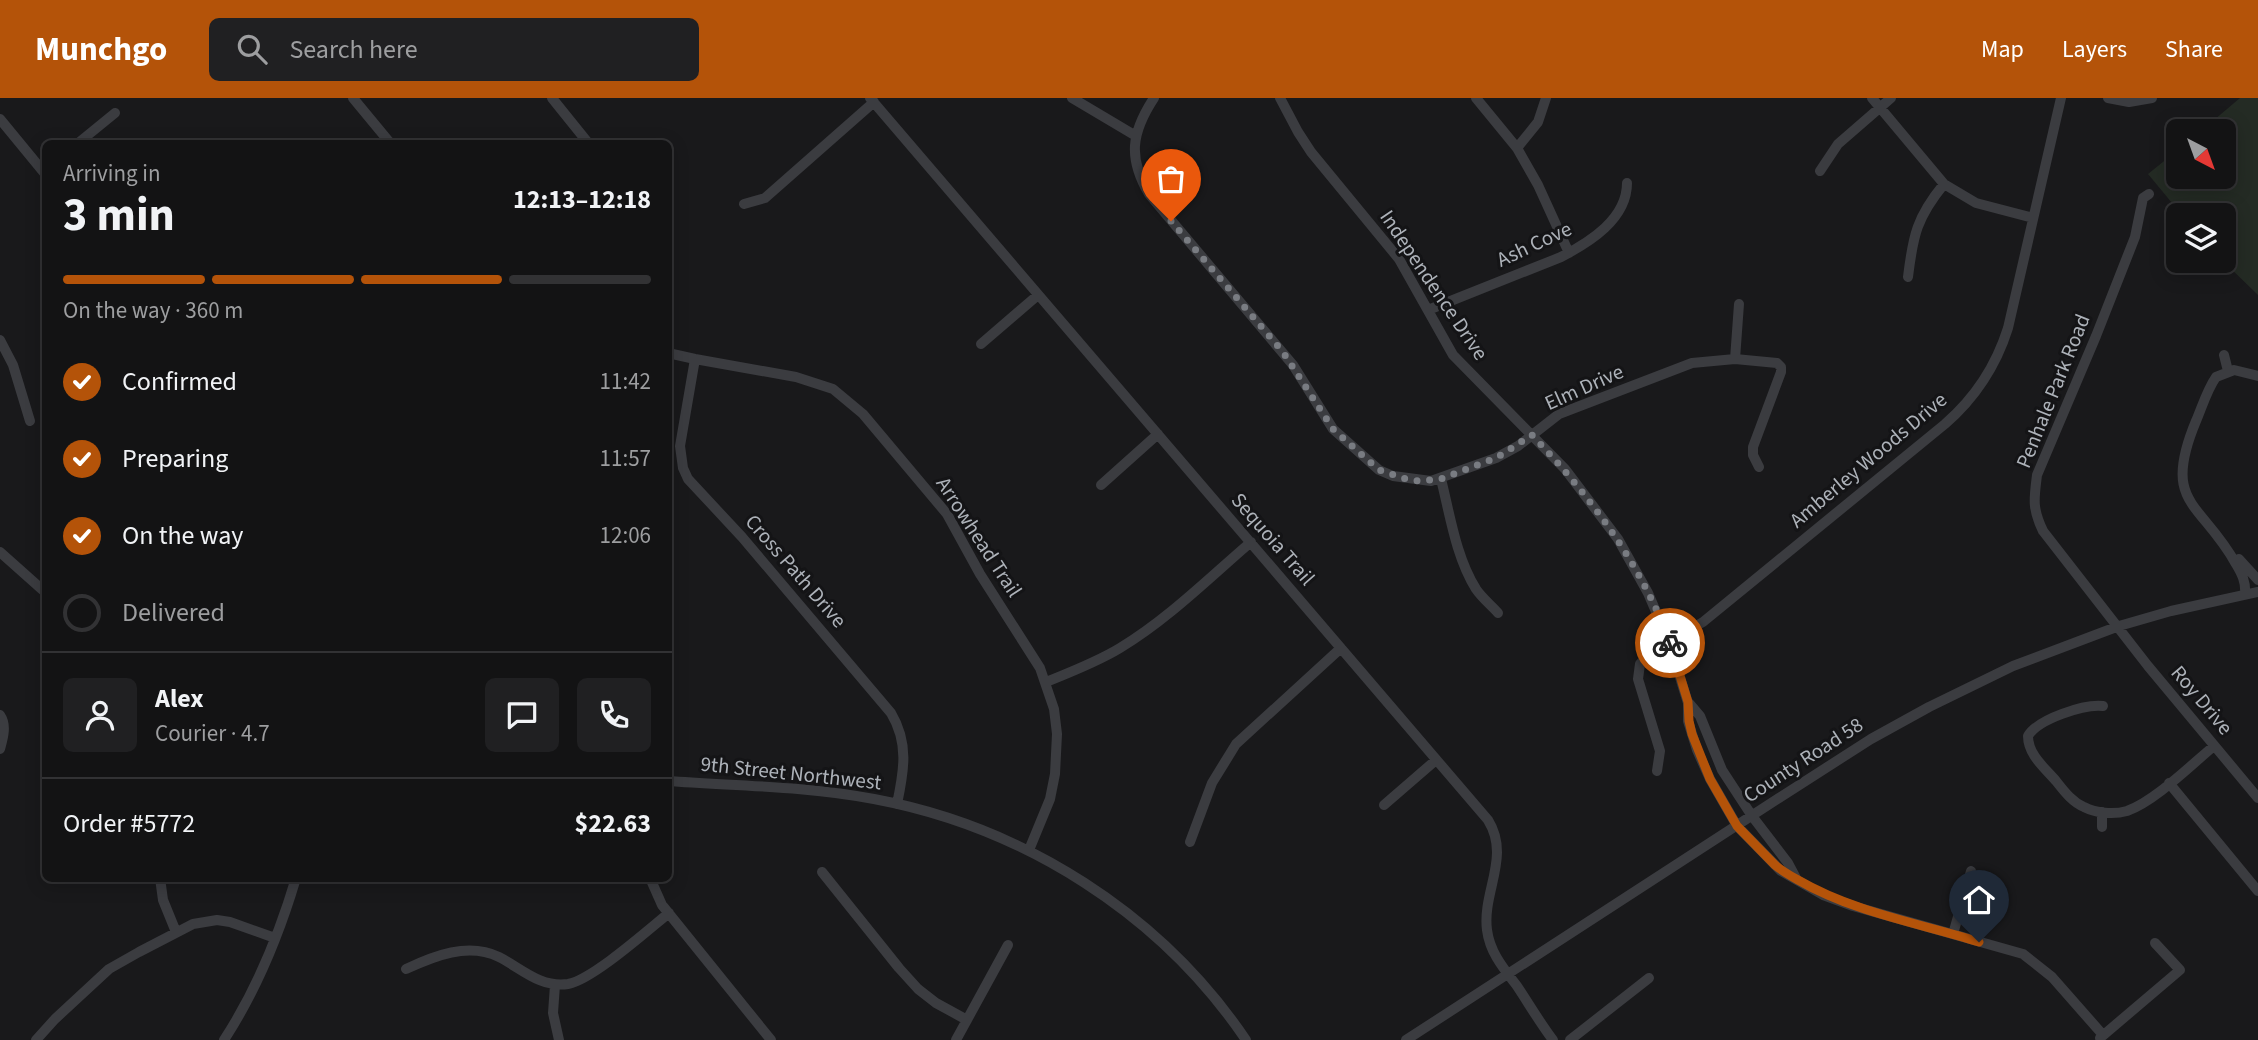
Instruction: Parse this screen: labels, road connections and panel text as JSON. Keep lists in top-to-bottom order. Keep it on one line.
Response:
{"streets":{"street":["Ash Cove","Independence Drive","Elm Drive","Penhale Park Road","Amberley Woods Drive","Arrowhead Trail","Sequoia Trail","Cross Path Drive","Roy Drive","County Road 58","9th Street Northwest"]},"crossings":[["Ash Cove","Independence Drive"],["Independence Drive","Elm Drive"],["Independence Drive","Amberley Woods Drive"],["Independence Drive","County Road 58"],["Penhale Park Road","Roy Drive"],["Penhale Park Road","County Road 58"],["Arrowhead Trail","Cross Path Drive"],["Arrowhead Trail","9th Street Northwest"],["Sequoia Trail","County Road 58"],["Cross Path Drive","9th Street Northwest"],["Roy Drive","County Road 58"]],"north":"bottom right","page":{"header":"Munchgo","search":"Search here","nav":["Map","Layers","Share"],"heading":["3 min","Arriving in","12:13–12:18"],"panel":["Alex","Courier · 4.7","Order #5772","$22.63"],"bar":"On the way · 360 m","list":[["Confirmed","11:42"],["Preparing","11:57"],["On the way","12:06"],"Delivered"]}}
